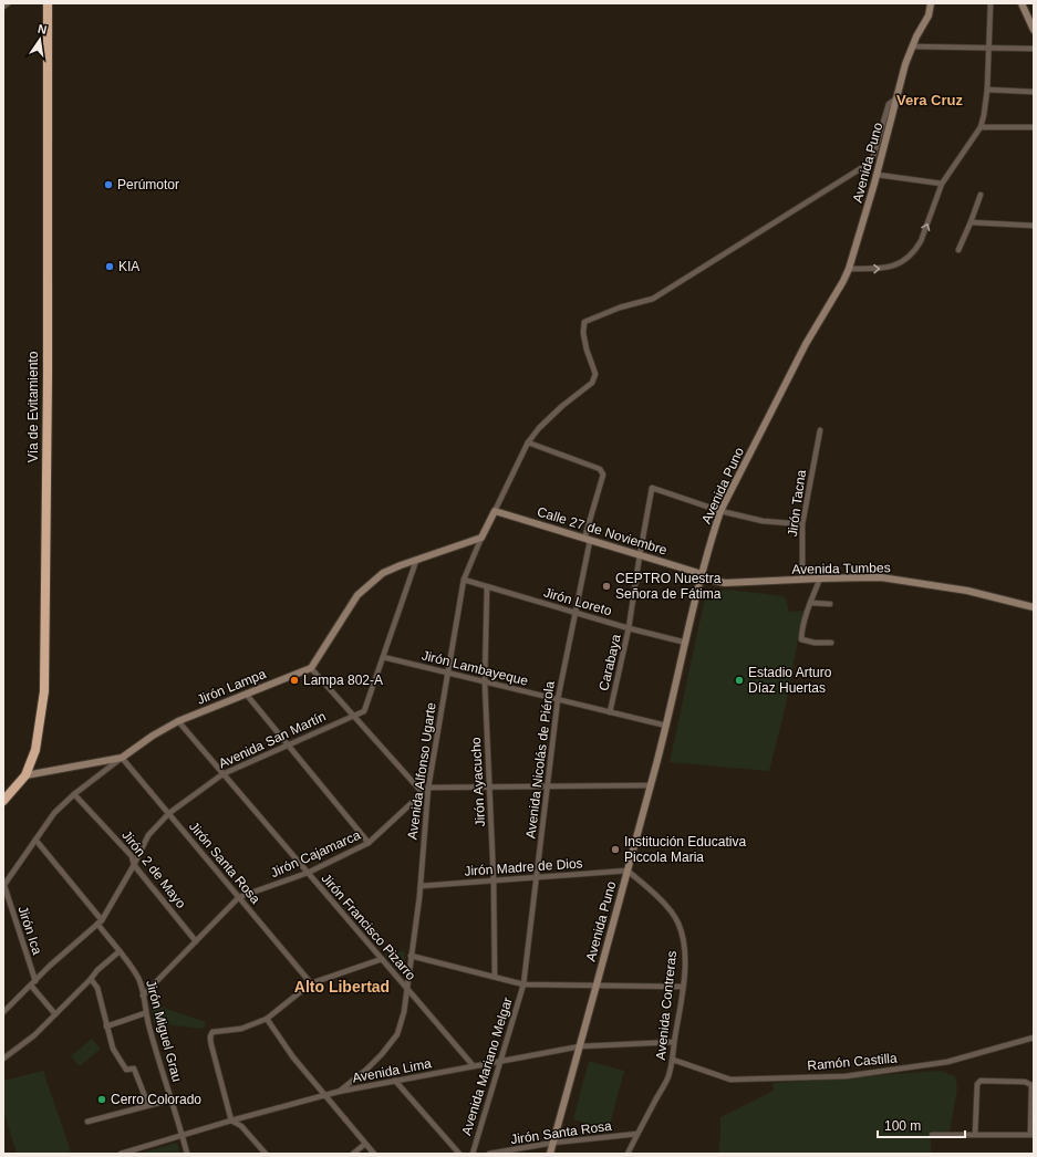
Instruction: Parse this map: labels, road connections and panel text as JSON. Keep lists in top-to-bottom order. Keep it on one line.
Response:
{"streets":{"highway":["Vía de Evitamiento"],"street":["Avenida Puno","Jirón Tacna","Calle 27 de Noviembre","Avenida Tumbes","Jirón Loreto","Carabaya","Jirón Lambayeque","Jirón Lampa","Avenida San Martín","Avenida Nicolás de Piérola","Avenida Alfonso Ugarte","Jirón Ayacucho","Jirón Cajamarca","Jirón Santa Rosa","Jirón Madre de Dios","Jirón 2 de Mayo","Jirón Francisco Pizarro","Jirón Ica","Avenida Contreras","Jirón Miguel Grau","Ramón Castilla","Avenida Mariano Melgar","Avenida Lima"]},"crossings":[["Avenida Puno","Calle 27 de Noviembre"],["Avenida Puno","Avenida Tumbes"],["Avenida Puno","Jirón Loreto"],["Avenida Puno","Carabaya"],["Avenida Puno","Jirón Lambayeque"],["Avenida Puno","Avenida Alfonso Ugarte"],["Avenida Puno","Jirón Santa Rosa"],["Avenida Puno","Jirón Madre de Dios"],["Avenida Puno","Avenida Contreras"],["Avenida Puno","Avenida Lima"],["Jirón Tacna","Avenida Tumbes"],["Calle 27 de Noviembre","Avenida Tumbes"],["Calle 27 de Noviembre","Carabaya"],["Calle 27 de Noviembre","Avenida Nicolás de Piérola"],["Calle 27 de Noviembre","Avenida Alfonso Ugarte"],["Jirón Loreto","Carabaya"],["Jirón Loreto","Avenida Nicolás de Piérola"],["Jirón Loreto","Avenida Alfonso Ugarte"],["Jirón Loreto","Jirón Ayacucho"],["Carabaya","Jirón Lambayeque"],["Jirón Lambayeque","Avenida San Martín"],["Jirón Lambayeque","Avenida Nicolás de Piérola"],["Jirón Lambayeque","Avenida Alfonso Ugarte"],["Jirón Lambayeque","Jirón Ayacucho"],["Jirón Lampa","Jirón Santa Rosa"],["Jirón Lampa","Jirón 2 de Mayo"],["Jirón Lampa","Jirón Francisco Pizarro"],["Jirón Lampa","Jirón Ica"],["Jirón Lampa","Jirón Miguel Grau"],["Avenida San Martín","Jirón Santa Rosa"],["Avenida San Martín","Jirón 2 de Mayo"],["Avenida San Martín","Jirón Francisco Pizarro"],["Avenida San Martín","Jirón Ica"],["Avenida San Martín","Jirón Miguel Grau"],["Avenida Nicolás de Piérola","Avenida Alfonso Ugarte"],["Avenida Nicolás de Piérola","Jirón Madre de Dios"],["Avenida Nicolás de Piérola","Avenida Mariano Melgar"],["Avenida Alfonso Ugarte","Jirón Cajamarca"],["Avenida Alfonso Ugarte","Jirón Madre de Dios"],["Avenida Alfonso Ugarte","Jirón Francisco Pizarro"],["Avenida Alfonso Ugarte","Avenida Lima"],["Jirón Ayacucho","Jirón Madre de Dios"],["Jirón Cajamarca","Jirón Santa Rosa"],["Jirón Cajamarca","Jirón 2 de Mayo"],["Jirón Cajamarca","Jirón Francisco Pizarro"],["Jirón Cajamarca","Jirón Miguel Grau"],["Jirón Santa Rosa","Avenida Contreras"],["Jirón Madre de Dios","Avenida Contreras"],["Jirón Francisco Pizarro","Avenida Lima"],["Avenida Contreras","Ramón Castilla"],["Avenida Contreras","Avenida Lima"],["Jirón Miguel Grau","Avenida Lima"],["Avenida Mariano Melgar","Avenida Lima"]],"districts":["Vera Cruz","Alto Libertad"],"places":["Perúmotor","KIA","CEPTRO Nuestra Señora de Fátima","Lampa 802-A","Estadio Arturo Díaz Huertas","Institución Educativa Piccola Maria","Cerro Colorado"],"scale_bar":"100 m","north":"top"}
